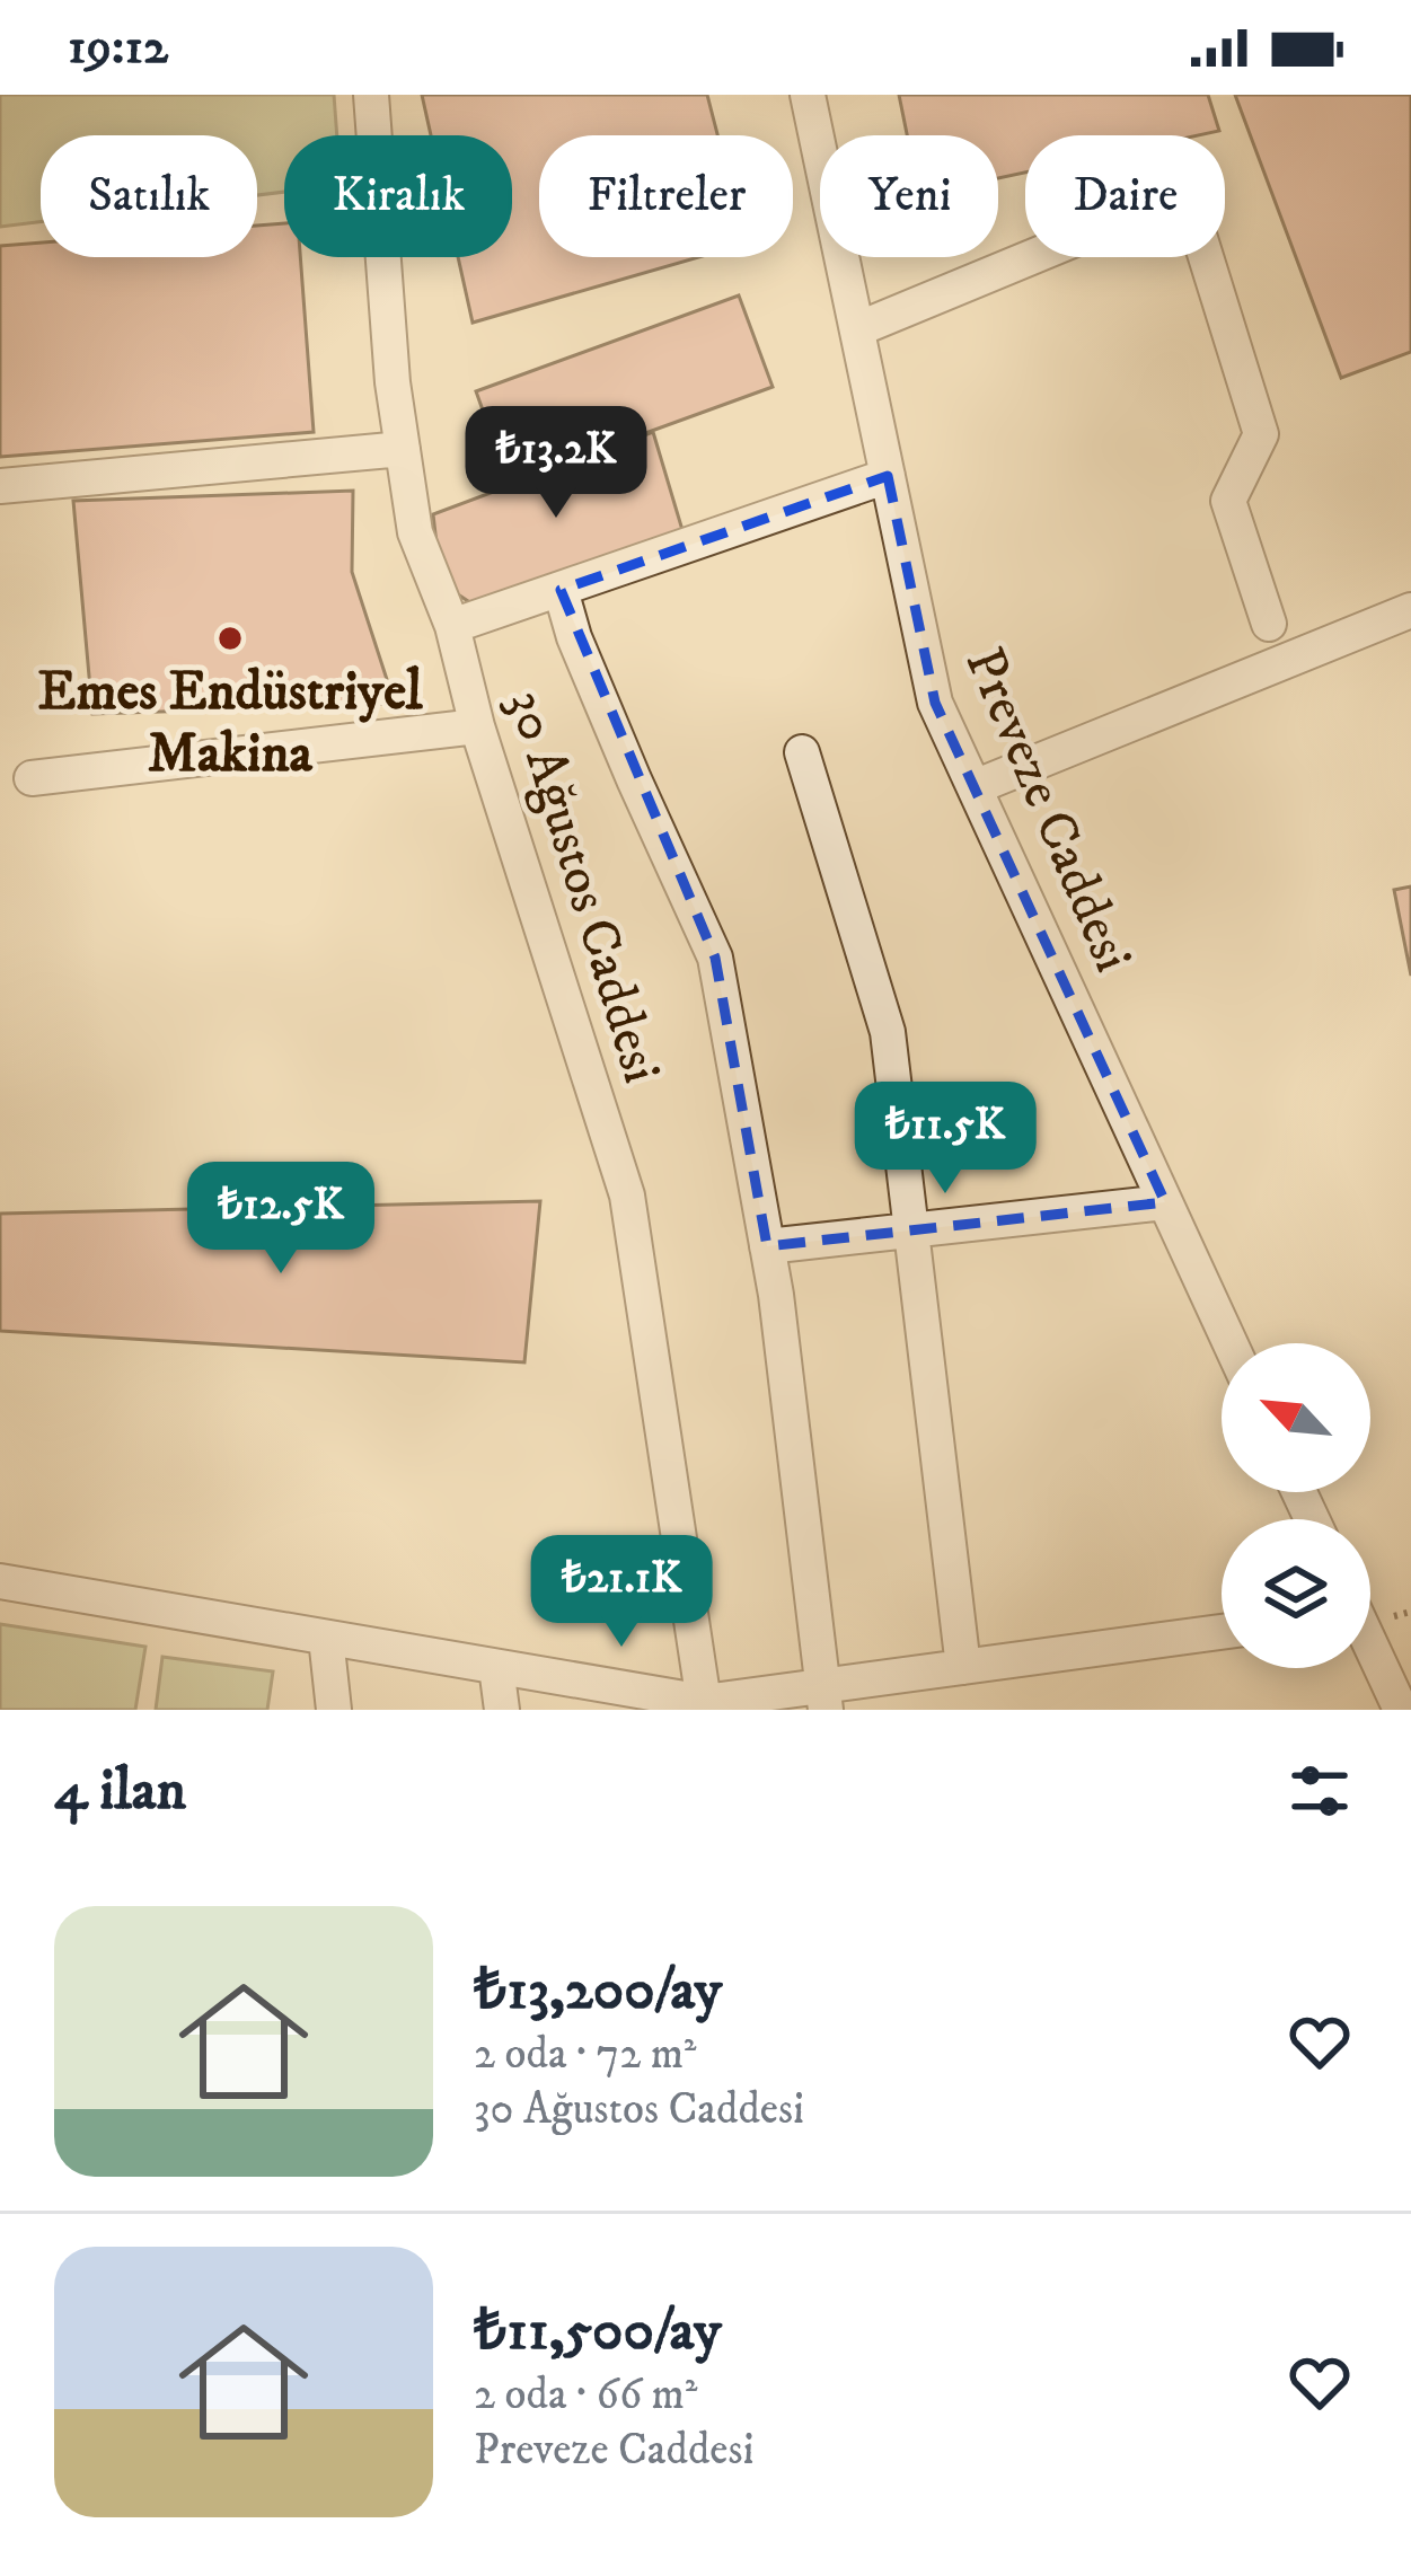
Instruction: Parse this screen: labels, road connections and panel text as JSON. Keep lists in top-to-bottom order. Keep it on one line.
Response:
{"streets":{"street":["Preveze Caddesi","30 Ağustos Caddesi"]},"places":["Emes Endüstriyel Makina"],"north":"top left","page":{"status":"19:12","chip":["Satılık","Kiralık","Filtreler","Yeni","Daire"],"price":["₺13.2K","₺11.5K","₺12.5K","₺21.1K"],"heading":"4 ilan","list":[{"name":"₺13,200/ay","note":"2 oda · 72 m² · 30 Ağustos Caddesi"},{"name":"₺11,500/ay","note":"2 oda · 66 m² · Preveze Caddesi"}]}}
